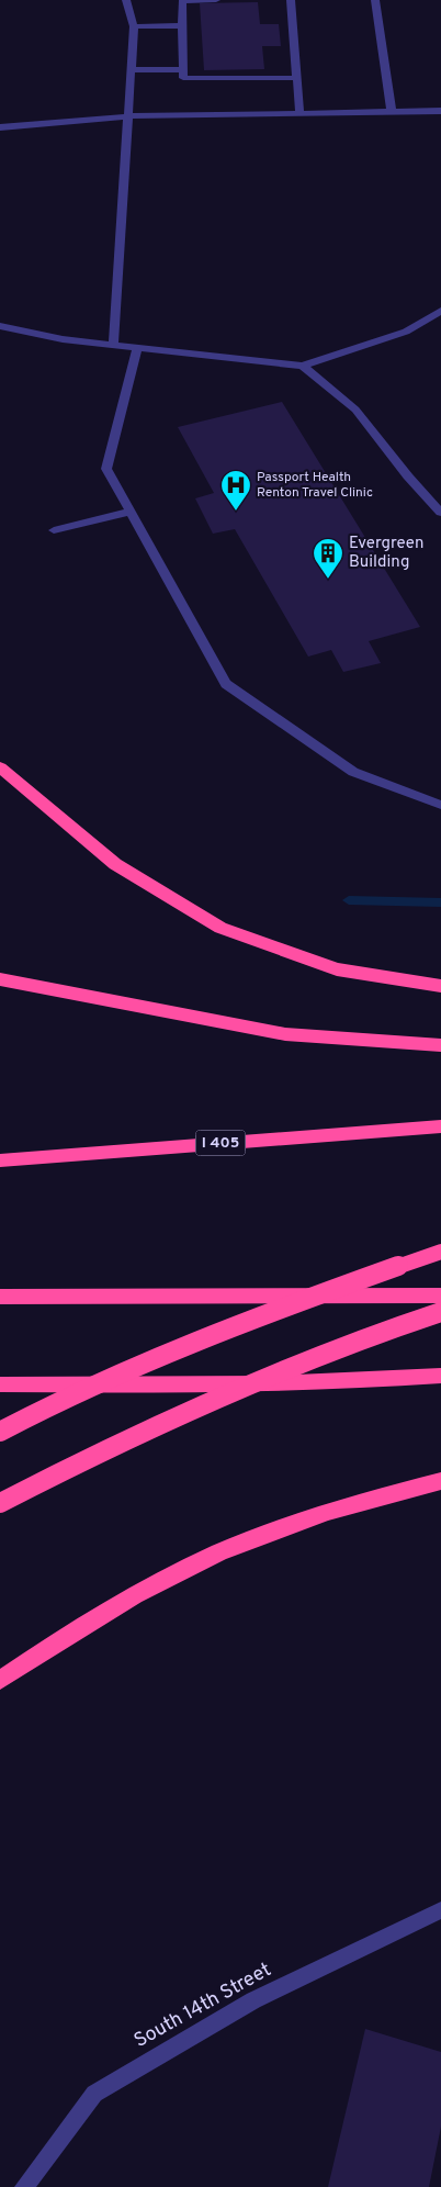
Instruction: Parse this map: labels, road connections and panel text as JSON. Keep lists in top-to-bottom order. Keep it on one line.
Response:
{"streets":{"highway":["I 405"],"street":["South 14th Street"]},"places":{"hospital":["Passport Health Renton Travel Clinic"],"building":["Evergreen Building"]}}
